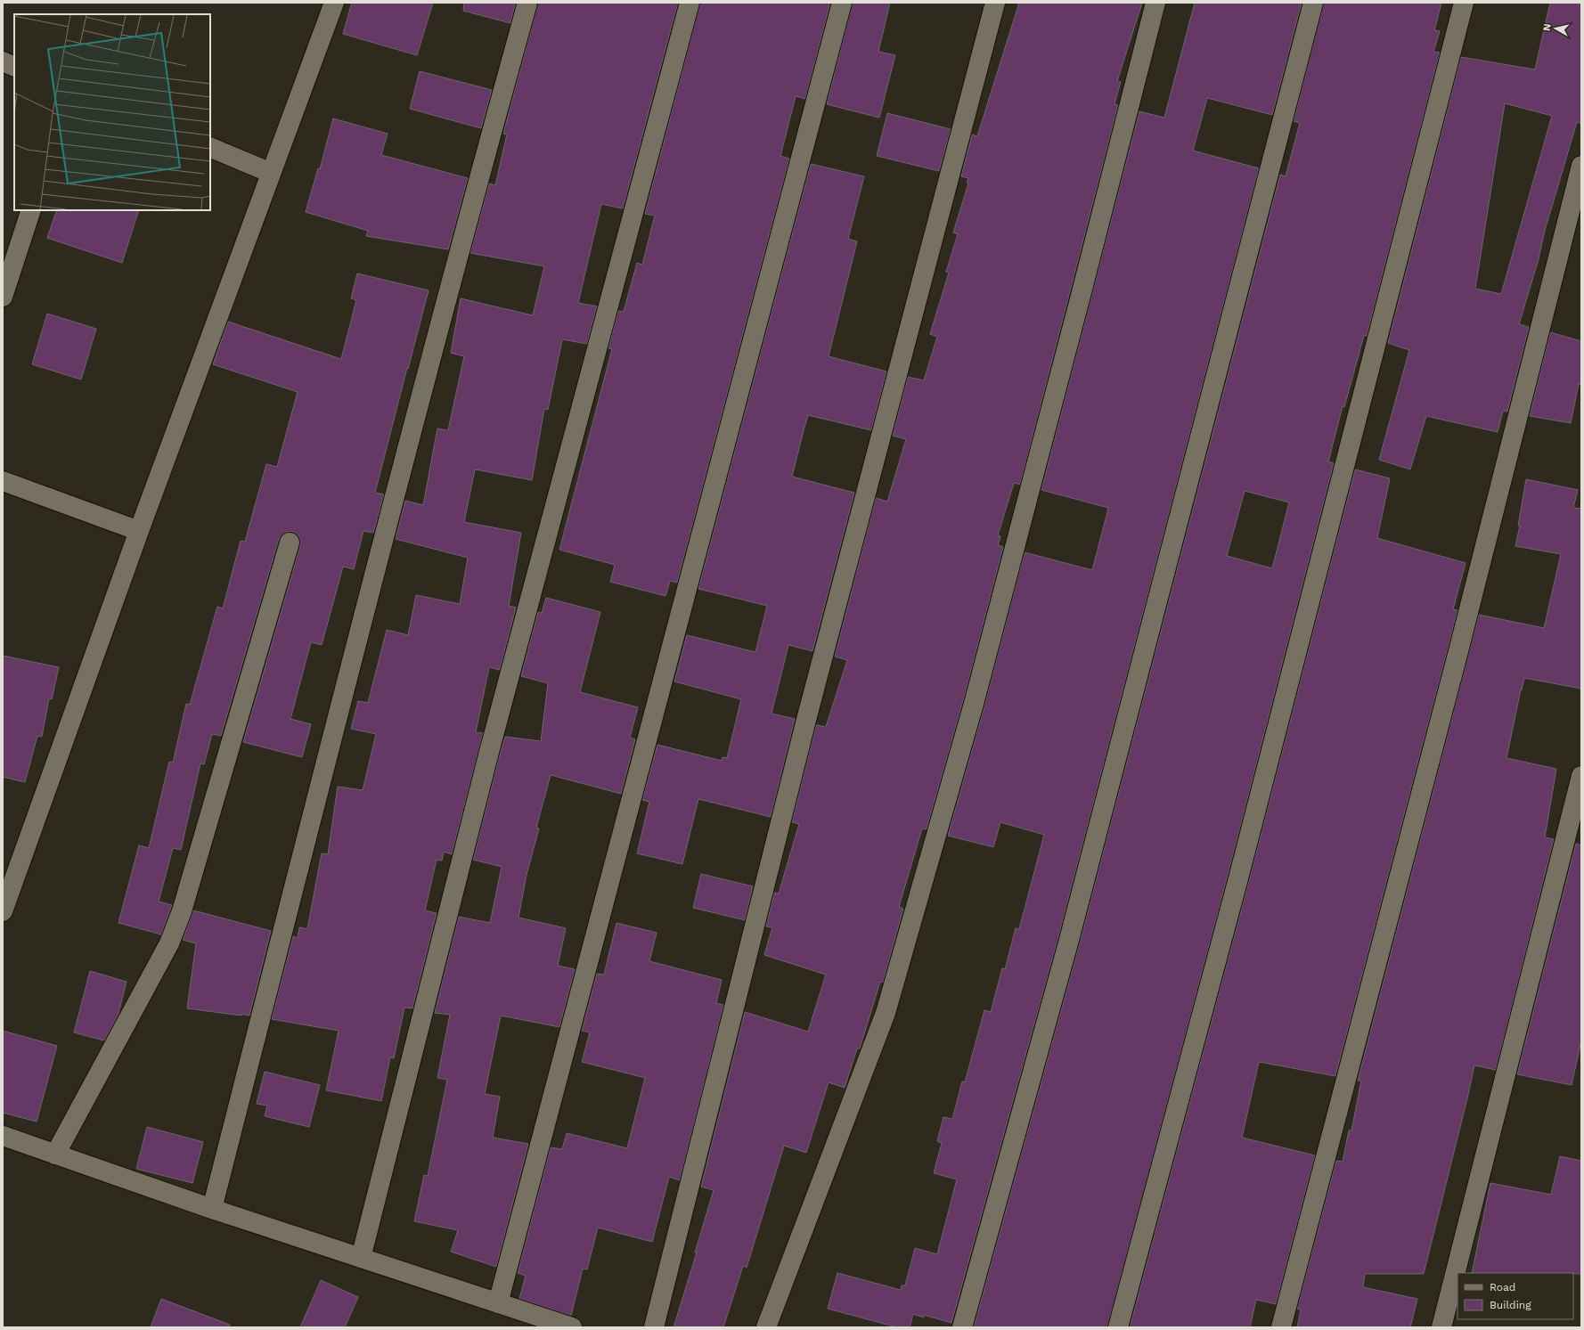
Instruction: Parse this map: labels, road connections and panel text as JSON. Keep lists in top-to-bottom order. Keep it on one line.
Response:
{"legend":["Road","Building"],"north":"left"}
